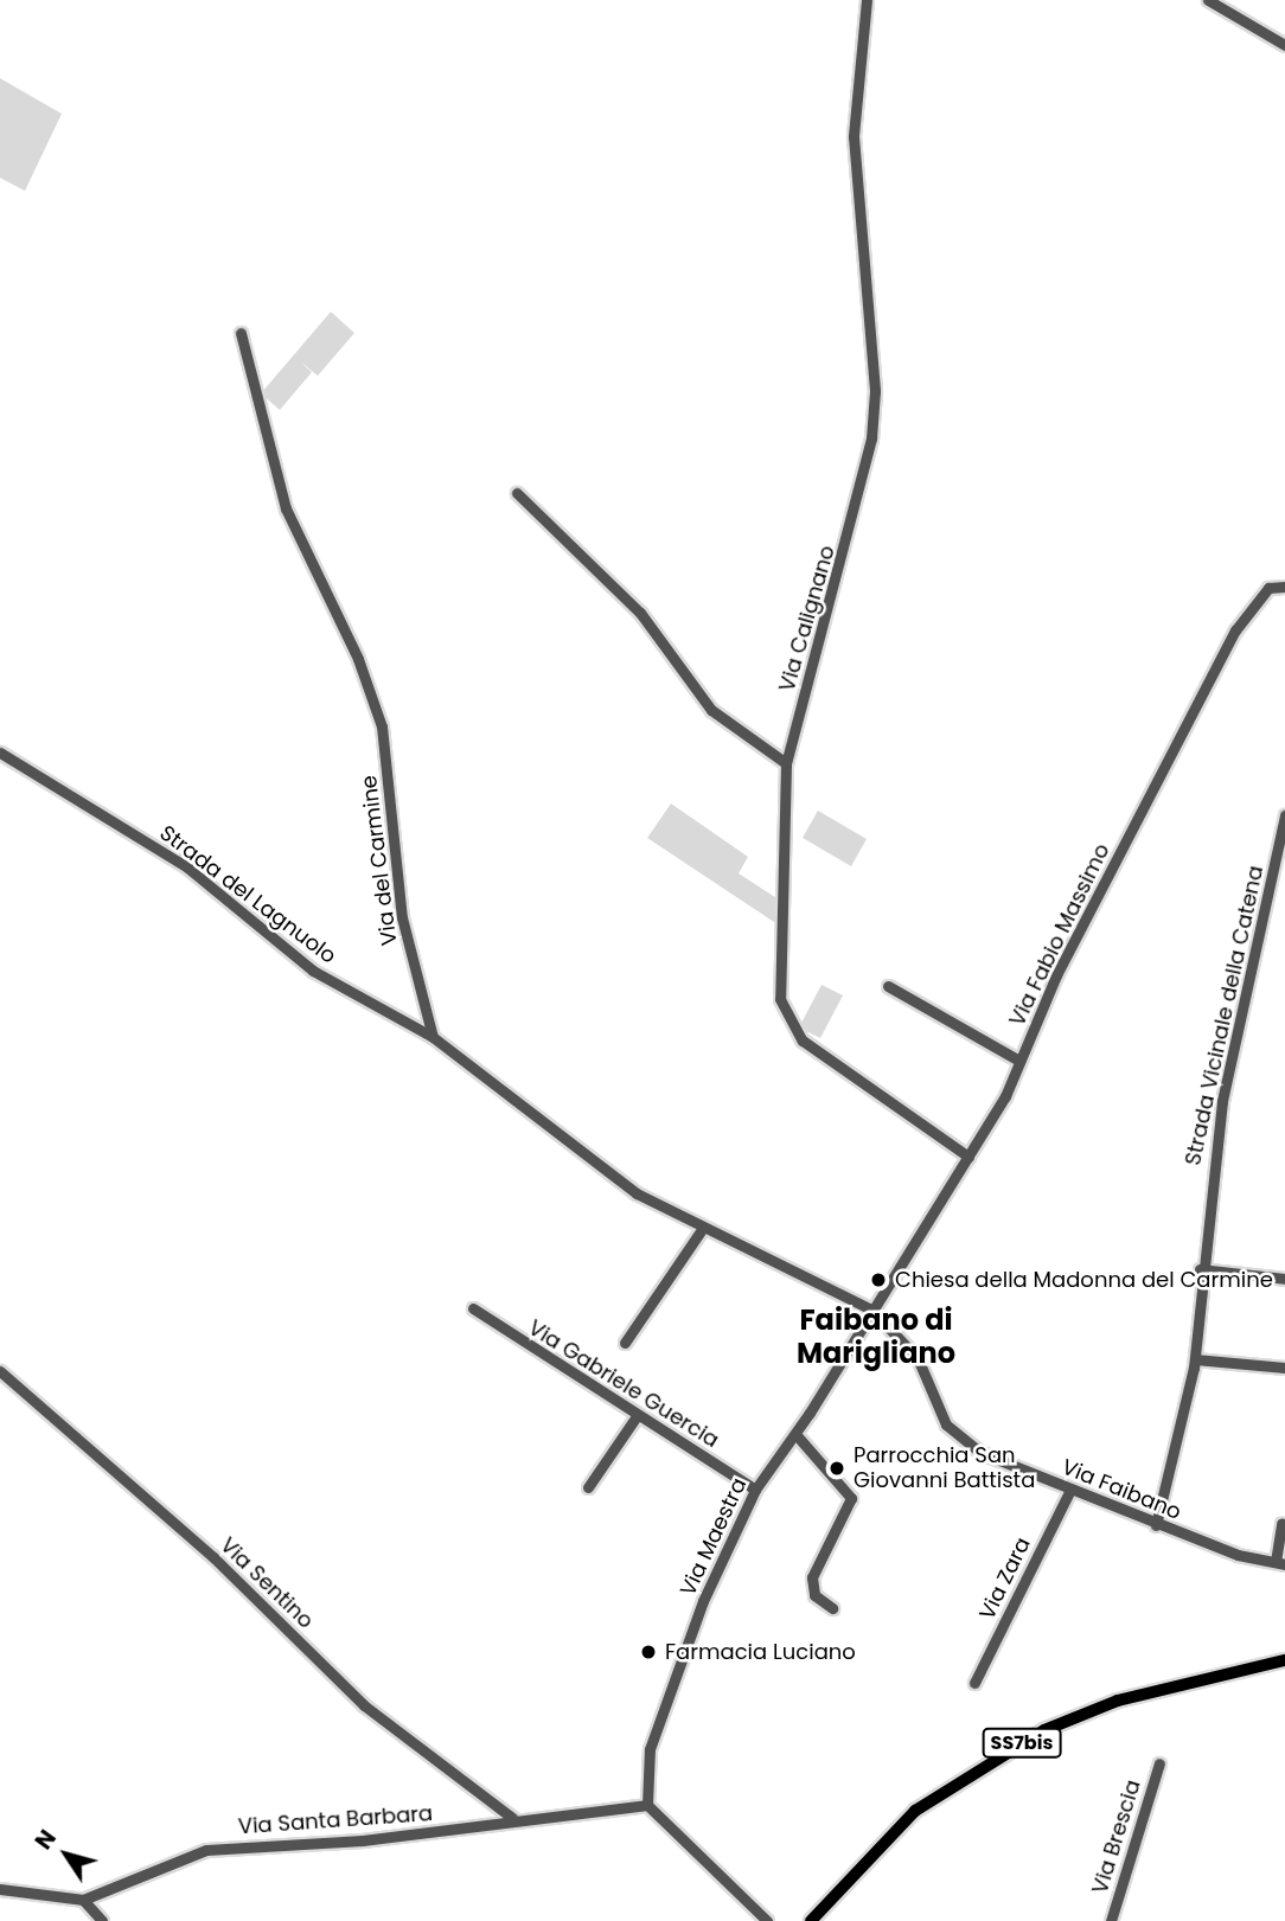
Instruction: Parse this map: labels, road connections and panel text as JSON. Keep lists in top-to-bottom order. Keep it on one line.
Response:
{"streets":{"main road":["SS7bis"],"street":["Via Calignano","Via del Carmine","Strada del Lagnuolo","Via Fabio Massimo","Strada Vicinale della Catena","Via Gabriele Guercia","Via Faibano","Via Maestra","Via Zara","Via Sentino","Via Santa Barbara","Via Brescia"]},"crossings":[["Via Calignano","Via Fabio Massimo"],["Via del Carmine","Strada del Lagnuolo"],["Via Fabio Massimo","Via Faibano"],["Via Fabio Massimo","Via Maestra"],["Strada Vicinale della Catena","Via Faibano"],["Via Gabriele Guercia","Via Maestra"],["Via Faibano","Via Maestra"],["Via Faibano","Via Zara"],["Via Maestra","Via Santa Barbara"],["Via Sentino","Via Santa Barbara"]],"districts":["Faibano di Marigliano"],"places":["Chiesa della Madonna del Carmine","Parrocchia San Giovanni Battista","Farmacia Luciano"],"north":"top left"}
